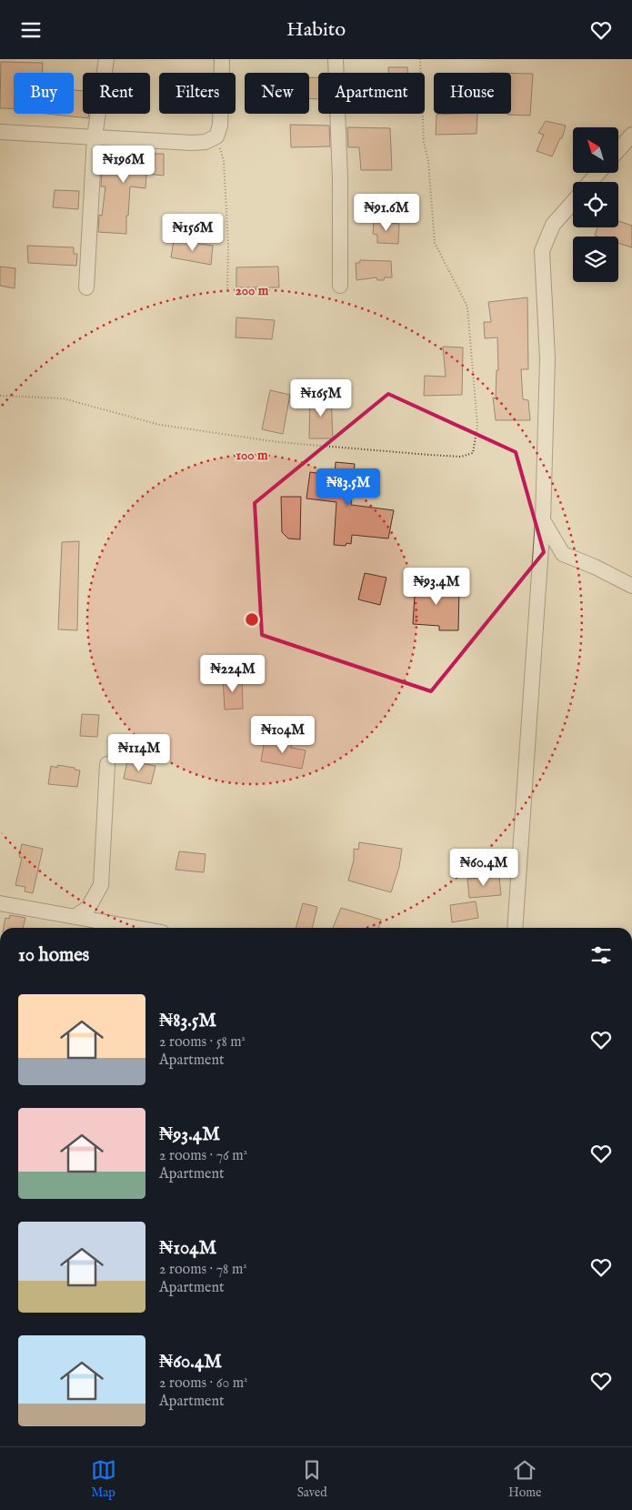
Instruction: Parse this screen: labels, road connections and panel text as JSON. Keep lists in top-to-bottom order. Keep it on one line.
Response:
{"north":"top left","page":{"header":"Habito","chip":["Buy","Rent","Filters","New","Apartment","House"],"price":["₦196M","₦91.6M","₦156M","₦165M","₦83.5M","₦93.4M","₦224M","₦104M","₦114M","₦60.4M"],"heading":"10 homes","list":[{"name":"₦83.5M","note":"2 rooms · 58 m² · Apartment"},{"name":"₦93.4M","note":"2 rooms · 76 m² · Apartment"},{"name":"₦104M","note":"2 rooms · 78 m² · Apartment"},{"name":"₦60.4M","note":"2 rooms · 60 m² · Apartment"}],"tabs":["Map","Saved","Home"]},"rings":["200 m","100 m"]}
